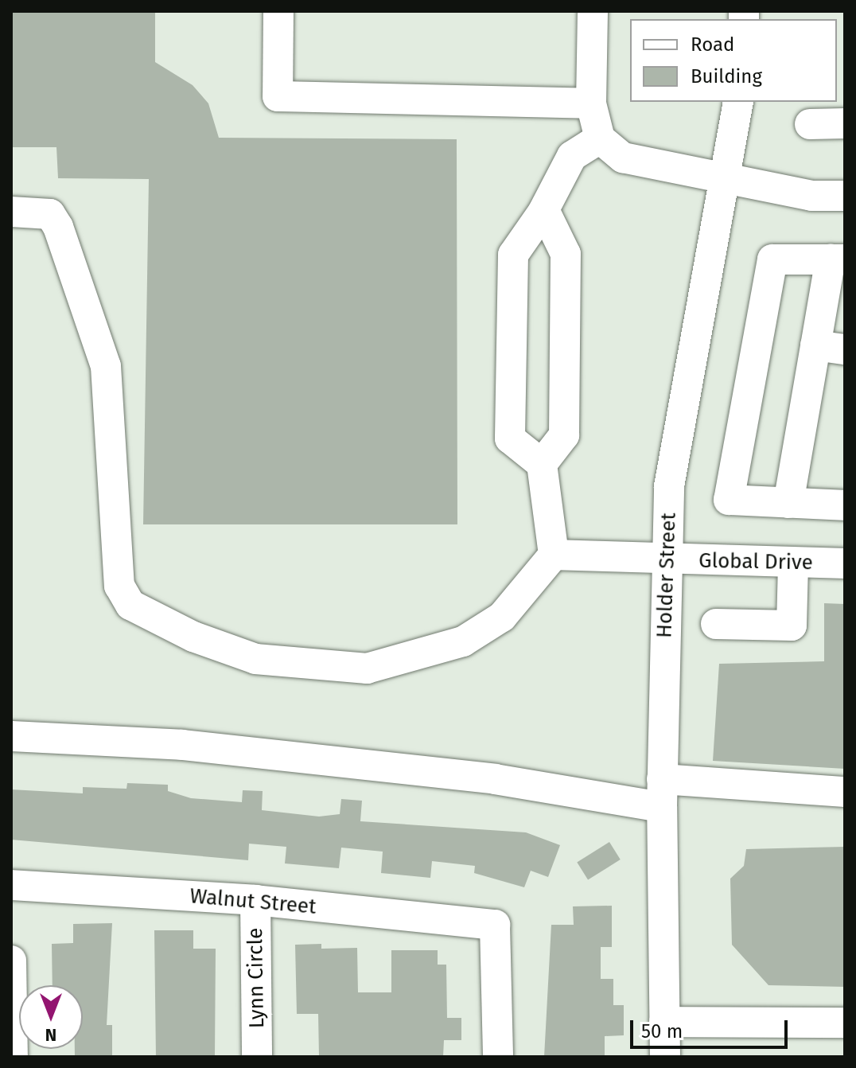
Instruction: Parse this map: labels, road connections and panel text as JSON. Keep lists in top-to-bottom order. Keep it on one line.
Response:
{"streets":{"street":["Global Drive","Holder Street","Walnut Street","Lynn Circle"]},"crossings":[["Global Drive","Holder Street"],["Walnut Street","Lynn Circle"]],"legend":["Road","Building"],"scale_bar":"50 m","north":"bottom"}
